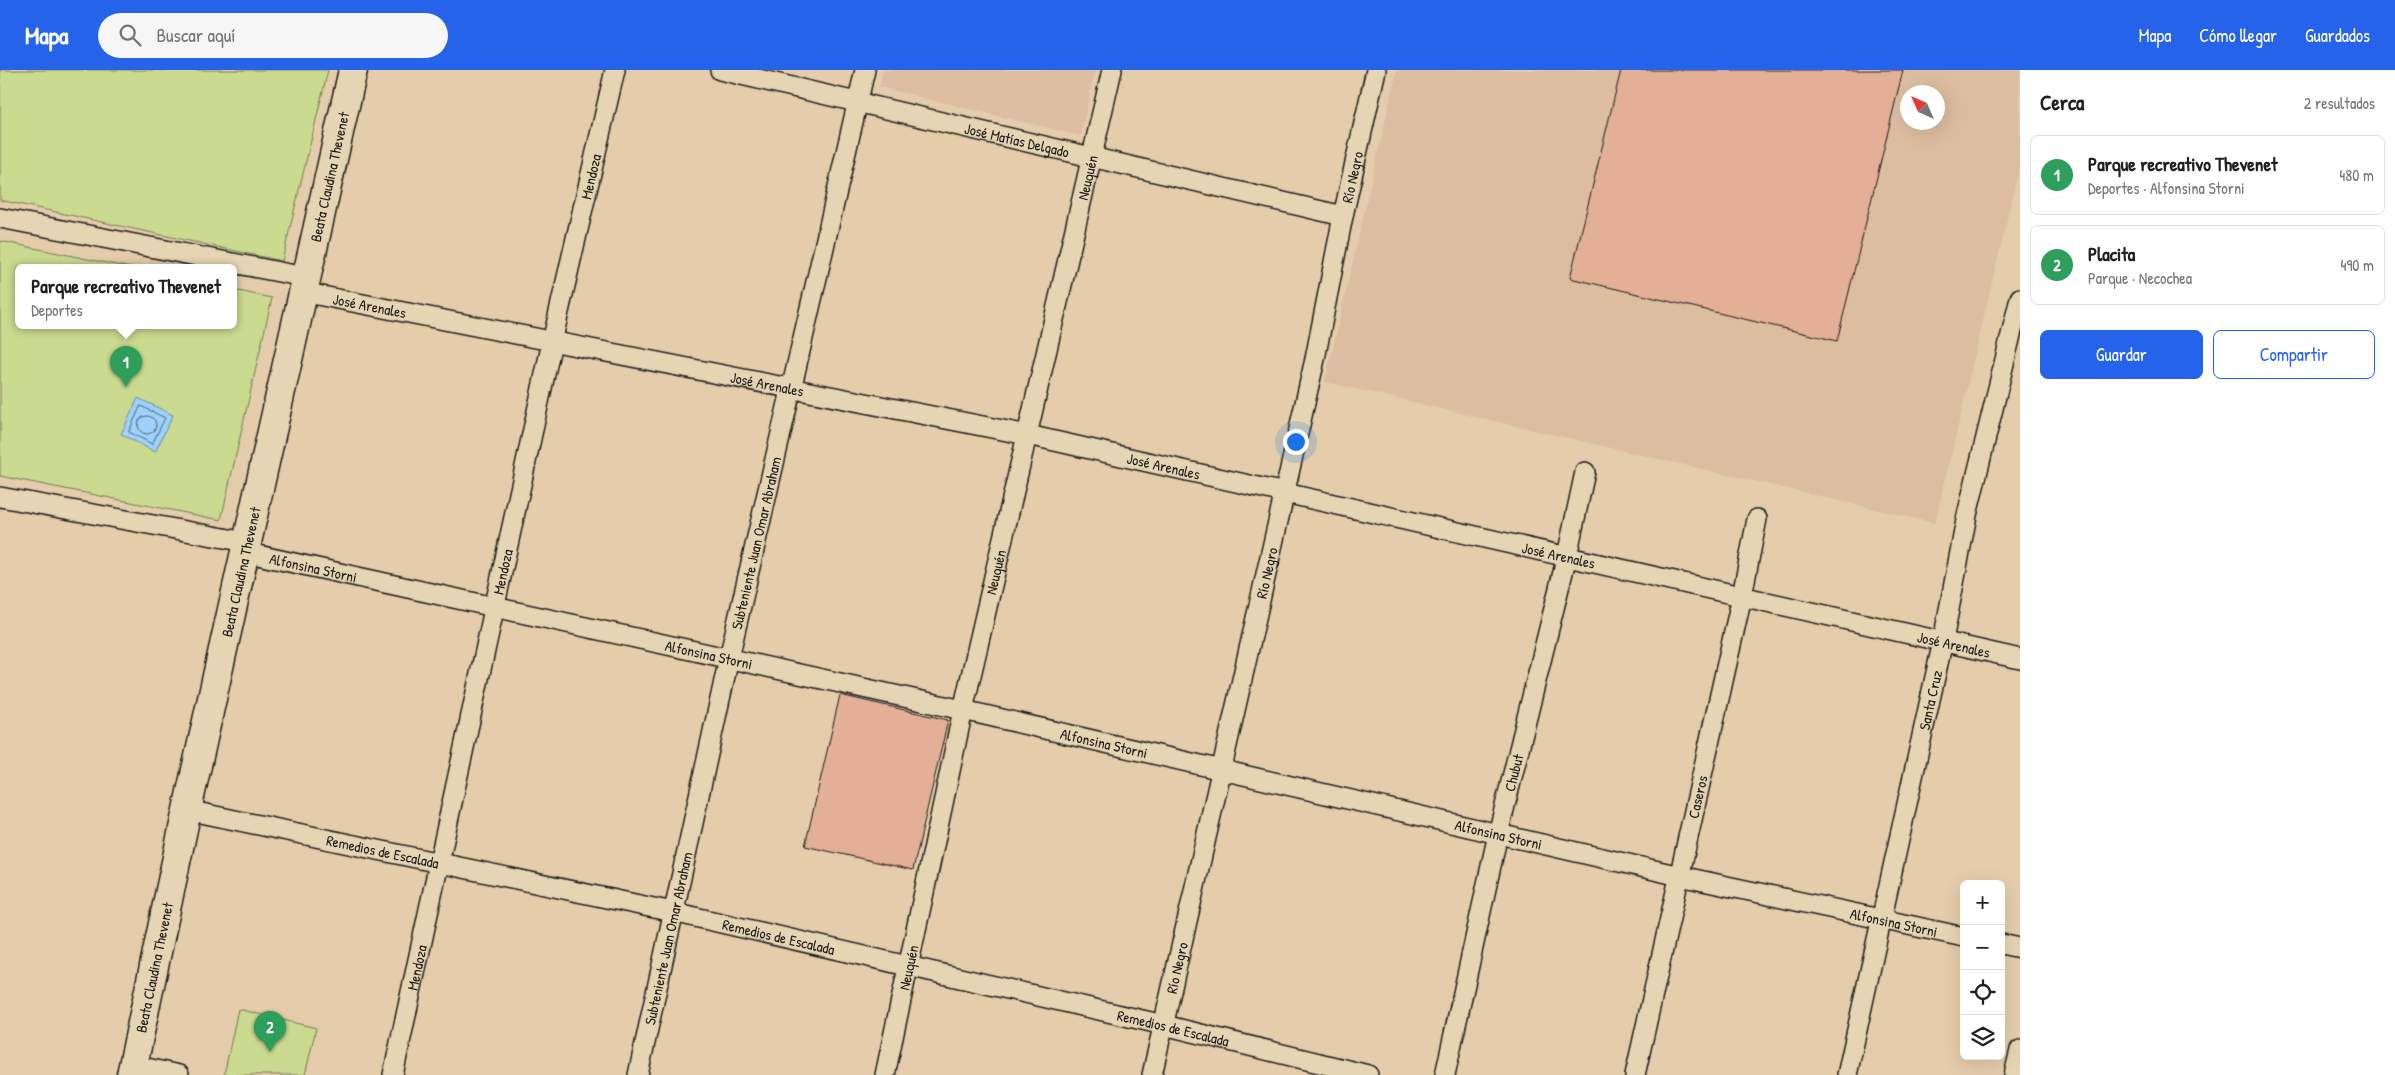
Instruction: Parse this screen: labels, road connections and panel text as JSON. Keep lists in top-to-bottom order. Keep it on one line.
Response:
{"streets":{"main road":["Beata Claudina Thevenet"],"street":["José Matías Delgado","Mendoza","Río Negro","Neuquén","José Arenales","Subteniente Juan Omar Abraham","Alfonsina Storni","Santa Cruz","Chubut","Caseros","Remedios de Escalada"]},"crossings":[["José Matías Delgado","Río Negro"],["José Matías Delgado","Neuquén"],["José Matías Delgado","Subteniente Juan Omar Abraham"],["Beata Claudina Thevenet","José Arenales"],["Beata Claudina Thevenet","Alfonsina Storni"],["Beata Claudina Thevenet","Remedios de Escalada"],["Mendoza","José Arenales"],["Mendoza","Alfonsina Storni"],["Mendoza","Remedios de Escalada"],["Río Negro","José Arenales"],["Río Negro","Alfonsina Storni"],["Río Negro","Remedios de Escalada"],["Neuquén","José Arenales"],["Neuquén","Alfonsina Storni"],["Neuquén","Remedios de Escalada"],["José Arenales","Subteniente Juan Omar Abraham"],["José Arenales","Santa Cruz"],["José Arenales","Chubut"],["José Arenales","Caseros"],["Subteniente Juan Omar Abraham","Alfonsina Storni"],["Subteniente Juan Omar Abraham","Remedios de Escalada"],["Alfonsina Storni","Santa Cruz"],["Alfonsina Storni","Chubut"],["Alfonsina Storni","Caseros"]],"north":"top left","page":{"header":"Mapa","search":"Buscar aquí","nav":["Mapa","Cómo llegar","Guardados"],"heading":["Cerca","2 resultados"],"list":[{"mark":"1","name":"Parque recreativo Thevenet","note":"Deportes · Alfonsina Storni","value":"480 m"},{"mark":"2","name":"Placita","note":"Parque · Necochea","value":"490 m"}],"popup":["Parque recreativo Thevenet","Deportes"],"buttons":["Guardar","Compartir"],"pins":["1","2"],"map_buttons":["+","−"]}}
